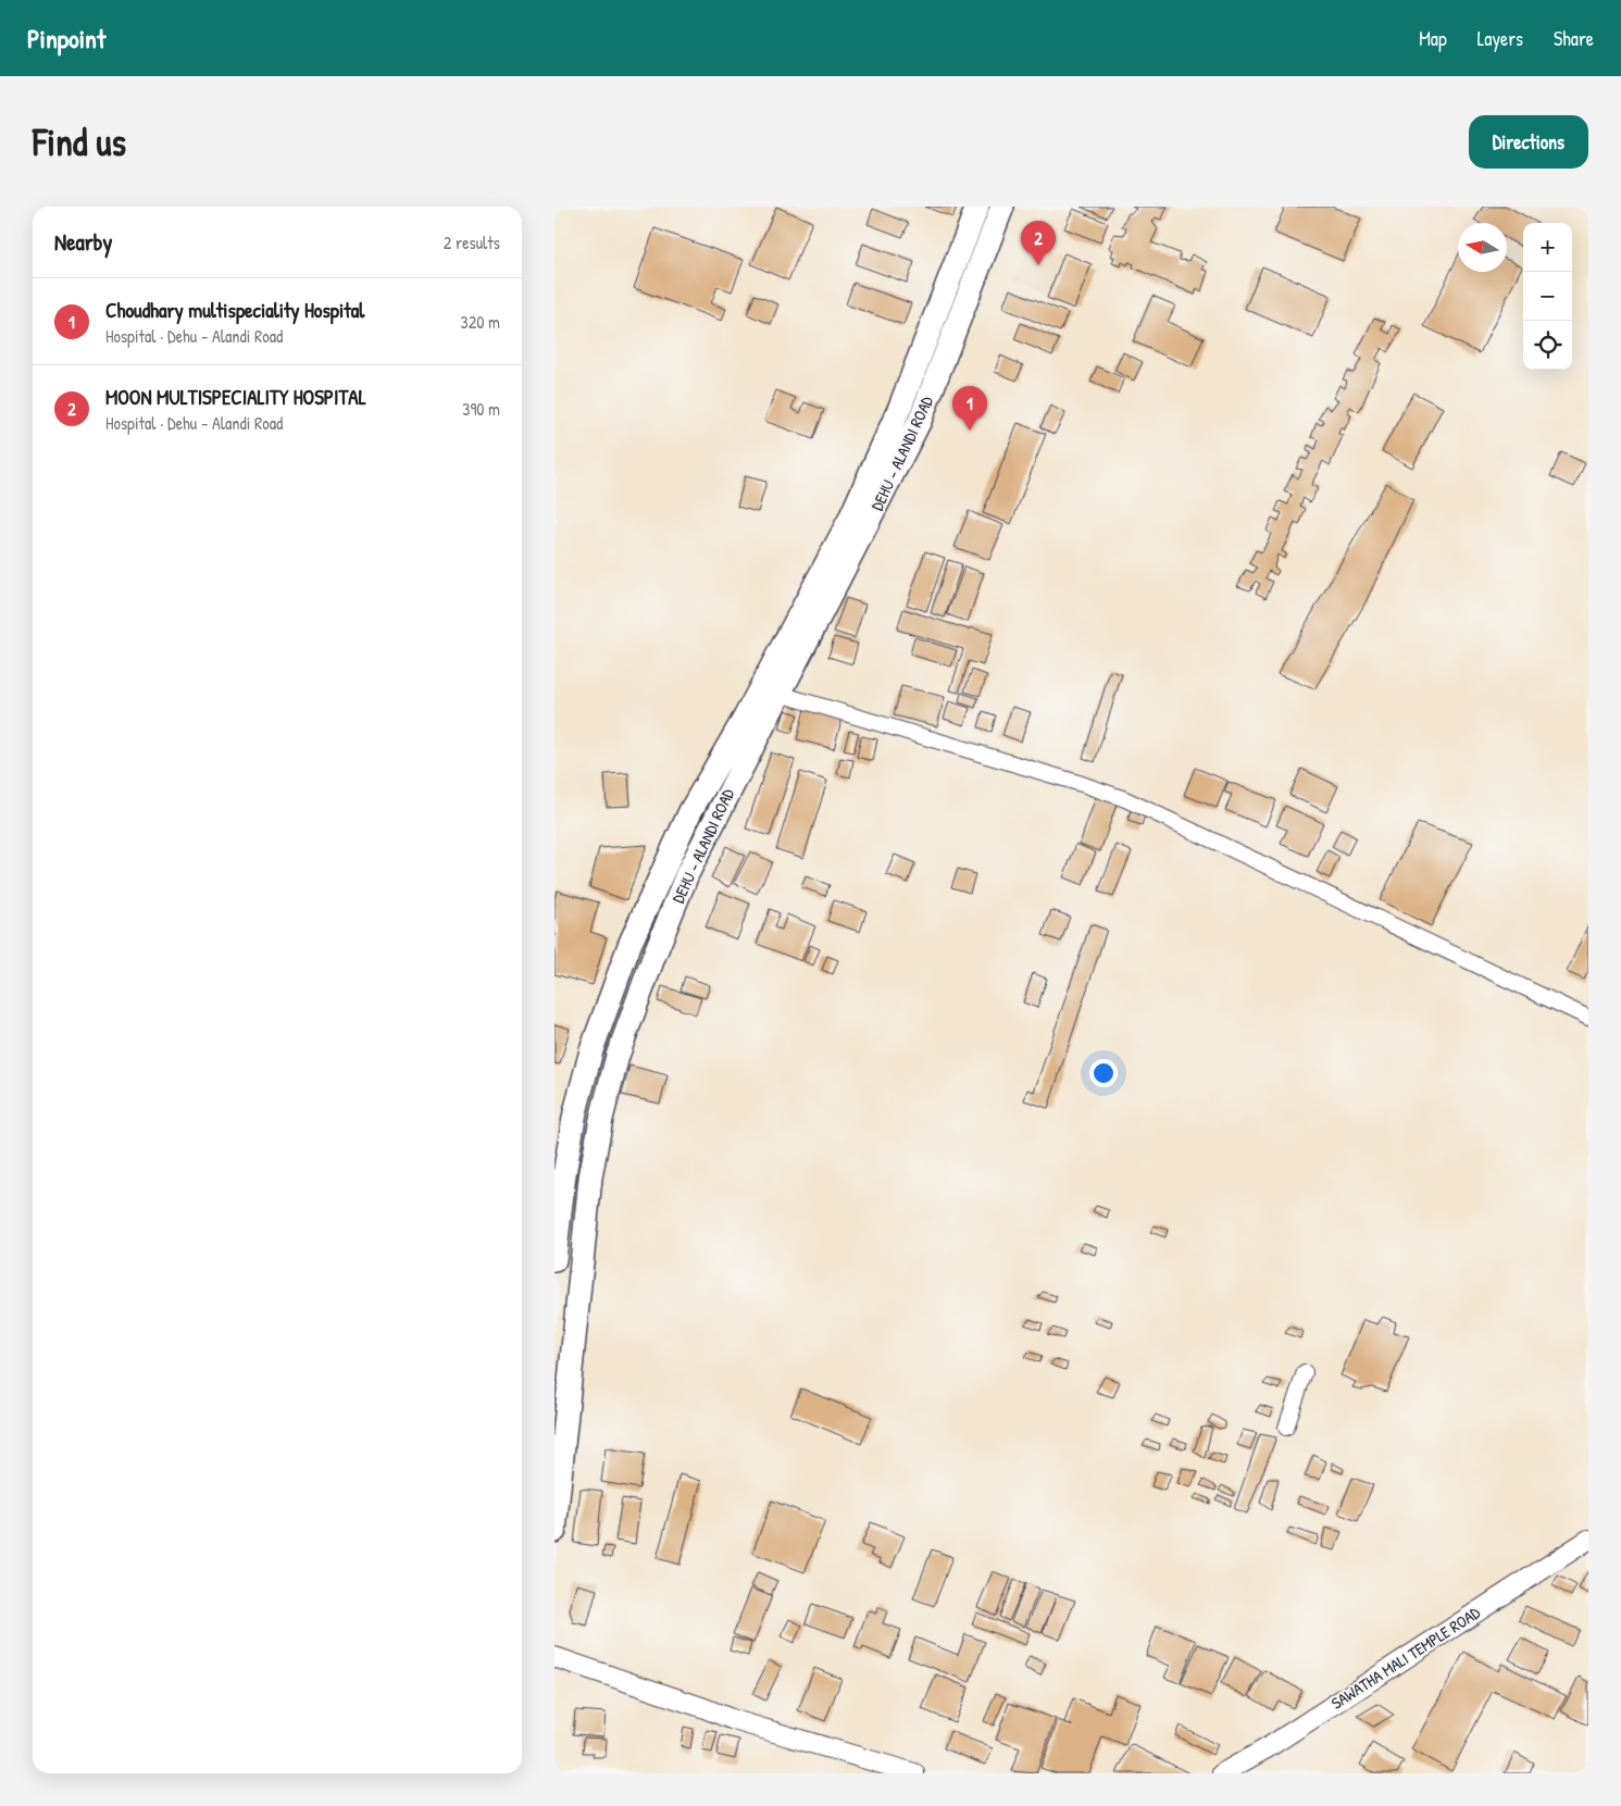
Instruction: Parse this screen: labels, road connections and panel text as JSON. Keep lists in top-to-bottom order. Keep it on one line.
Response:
{"streets":{"main road":["DEHU - ALANDI ROAD"],"street":["SAWATHA MALI TEMPLE ROAD"]},"north":"left","page":{"header":"Pinpoint","nav":["Map","Layers","Share"],"buttons":"Directions","title":"Find us","heading":["Nearby","2 results"],"pins":["2","1"],"map_buttons":["+","−"],"list":[{"mark":"1","name":"Choudhary multispeciality Hospital","note":"Hospital · Dehu - Alandi Road","value":"320 m"},{"mark":"2","name":"MOON MULTISPECIALITY HOSPITAL","note":"Hospital · Dehu - Alandi Road","value":"390 m"}]}}
